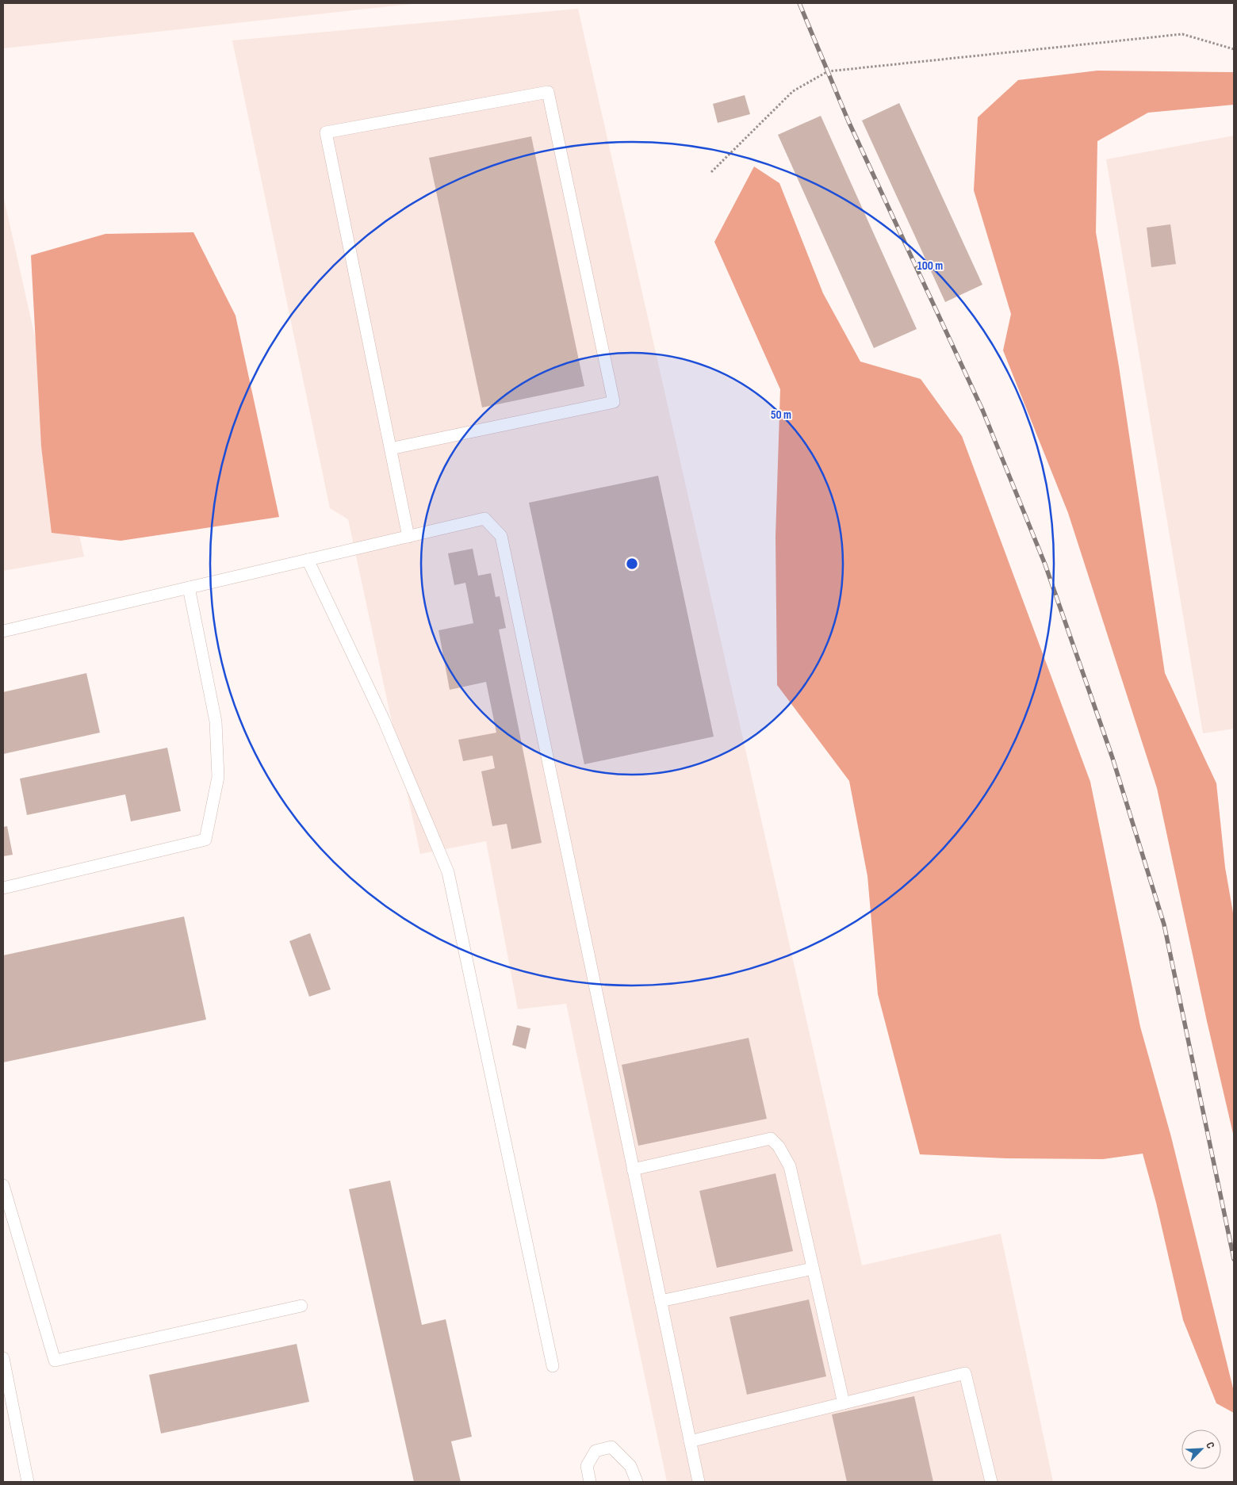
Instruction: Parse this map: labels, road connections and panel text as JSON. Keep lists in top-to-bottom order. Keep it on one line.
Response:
{"north":"top right","rings":["100 m","50 m"]}
